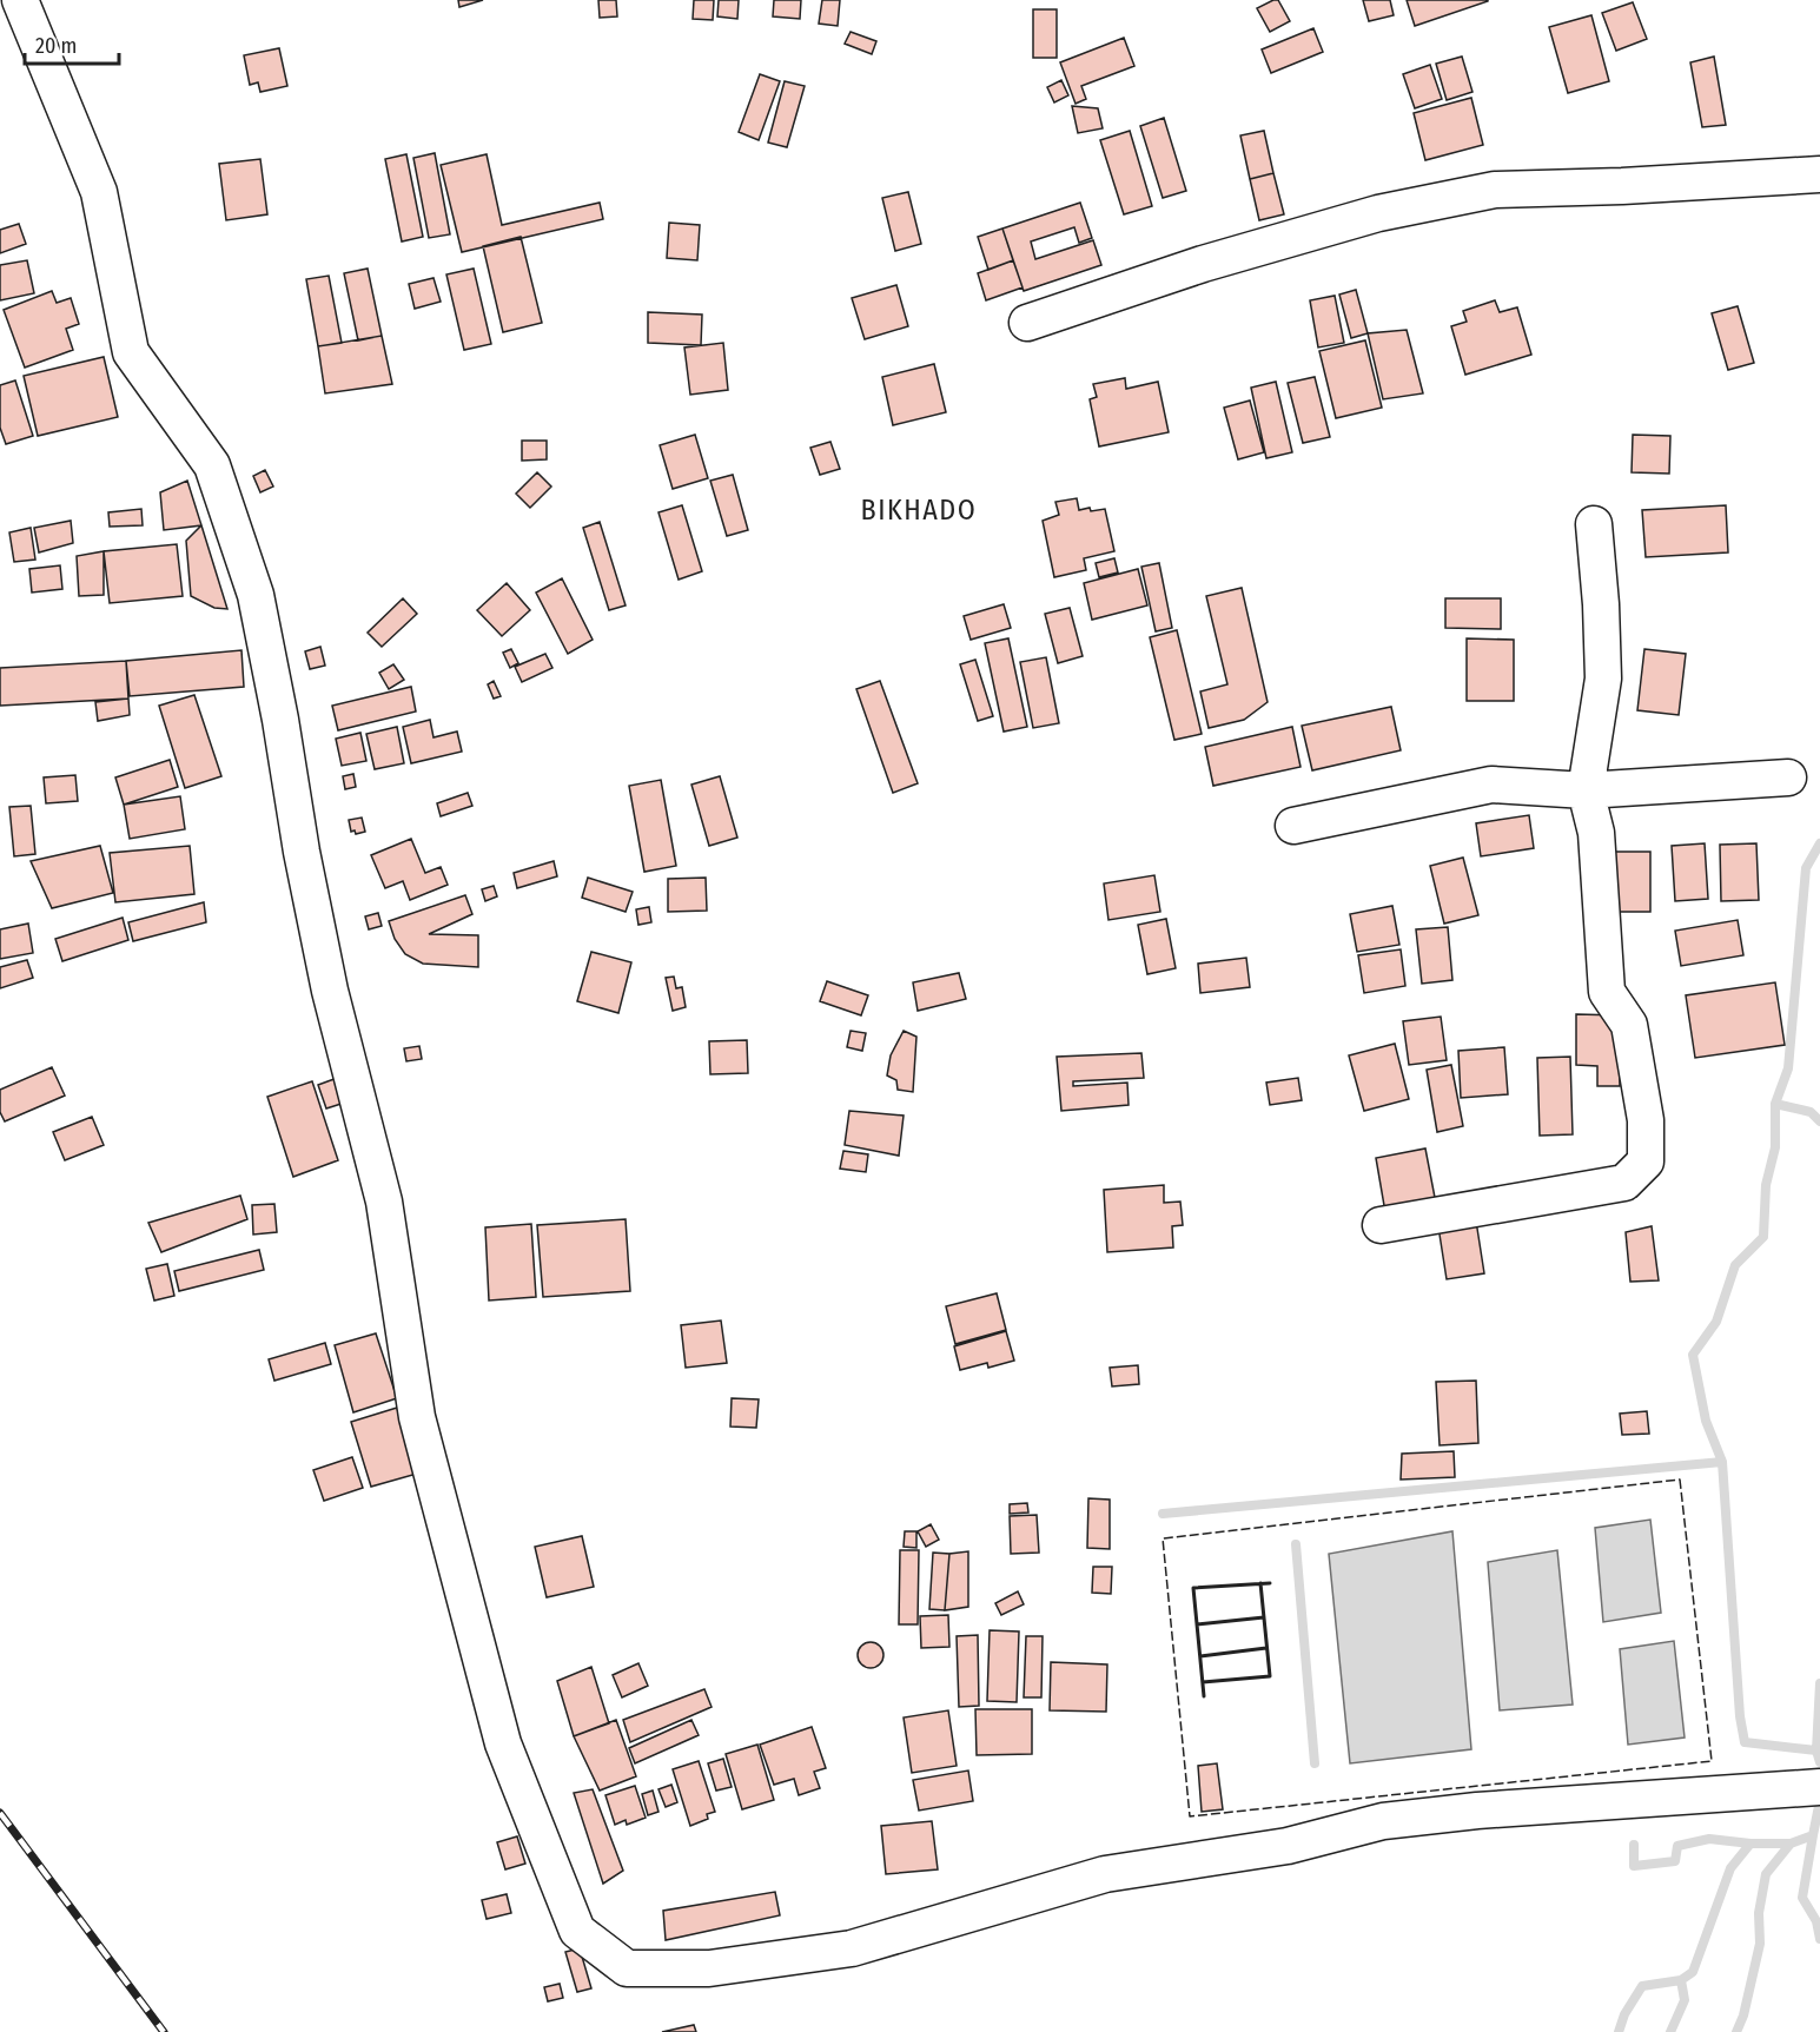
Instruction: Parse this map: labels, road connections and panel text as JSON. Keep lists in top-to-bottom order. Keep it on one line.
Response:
{"districts":["BIKHADO"],"scale_bar":"20 m"}
